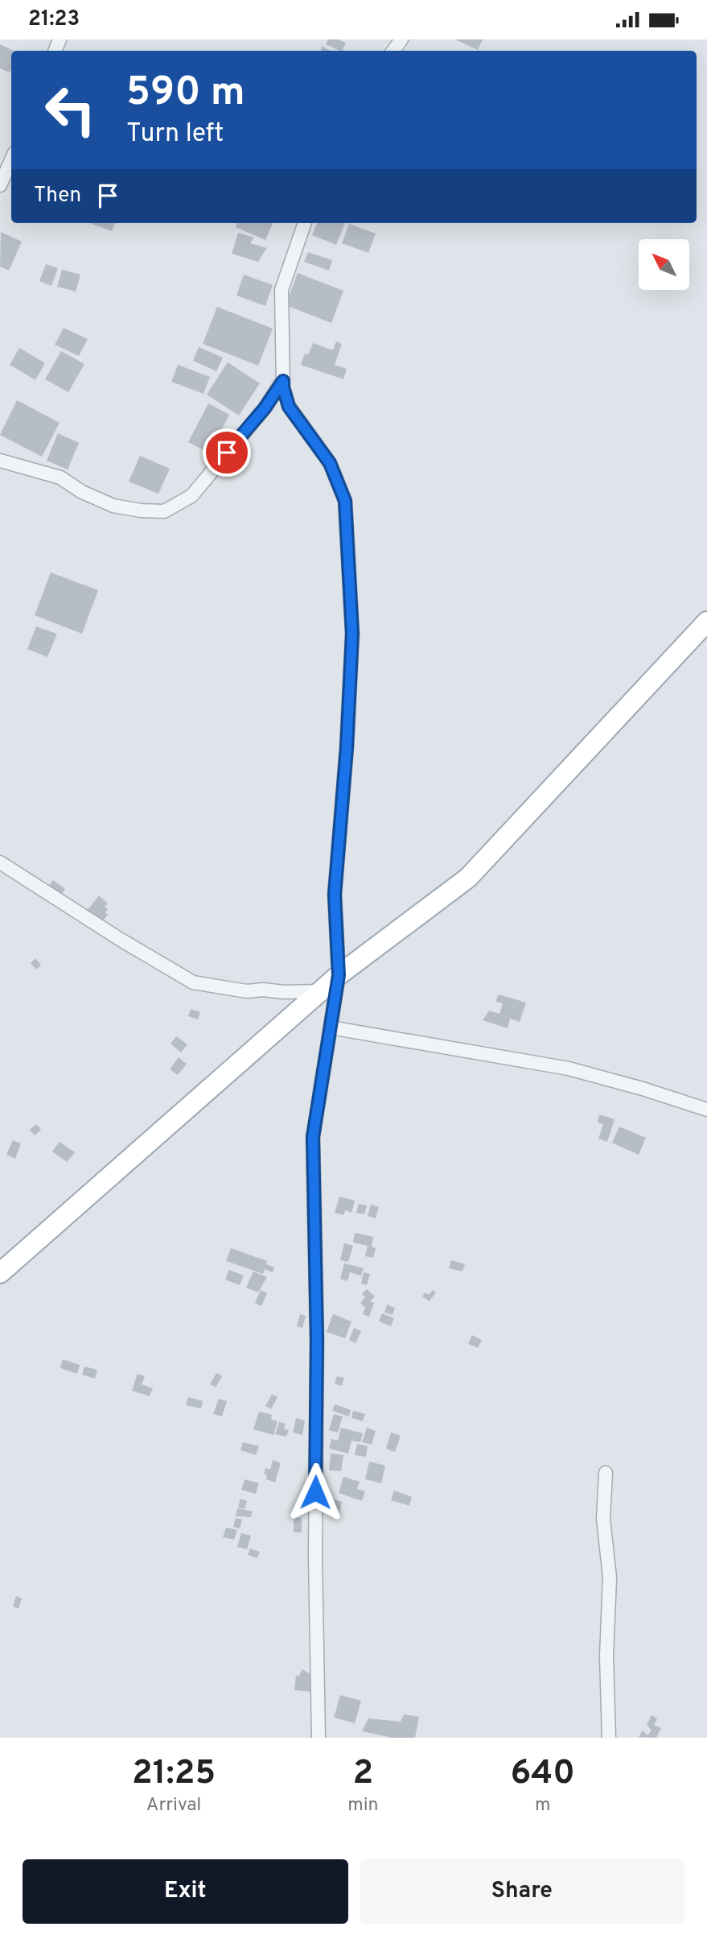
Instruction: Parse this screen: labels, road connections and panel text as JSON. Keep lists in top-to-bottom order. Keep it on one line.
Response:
{"north":"top left","page":{"status":"21:23","turn":["590 m","Turn left"],"then":"Then","eta":["21:25","Arrival","2","min","640","m"],"buttons":["Exit","Share"]}}
